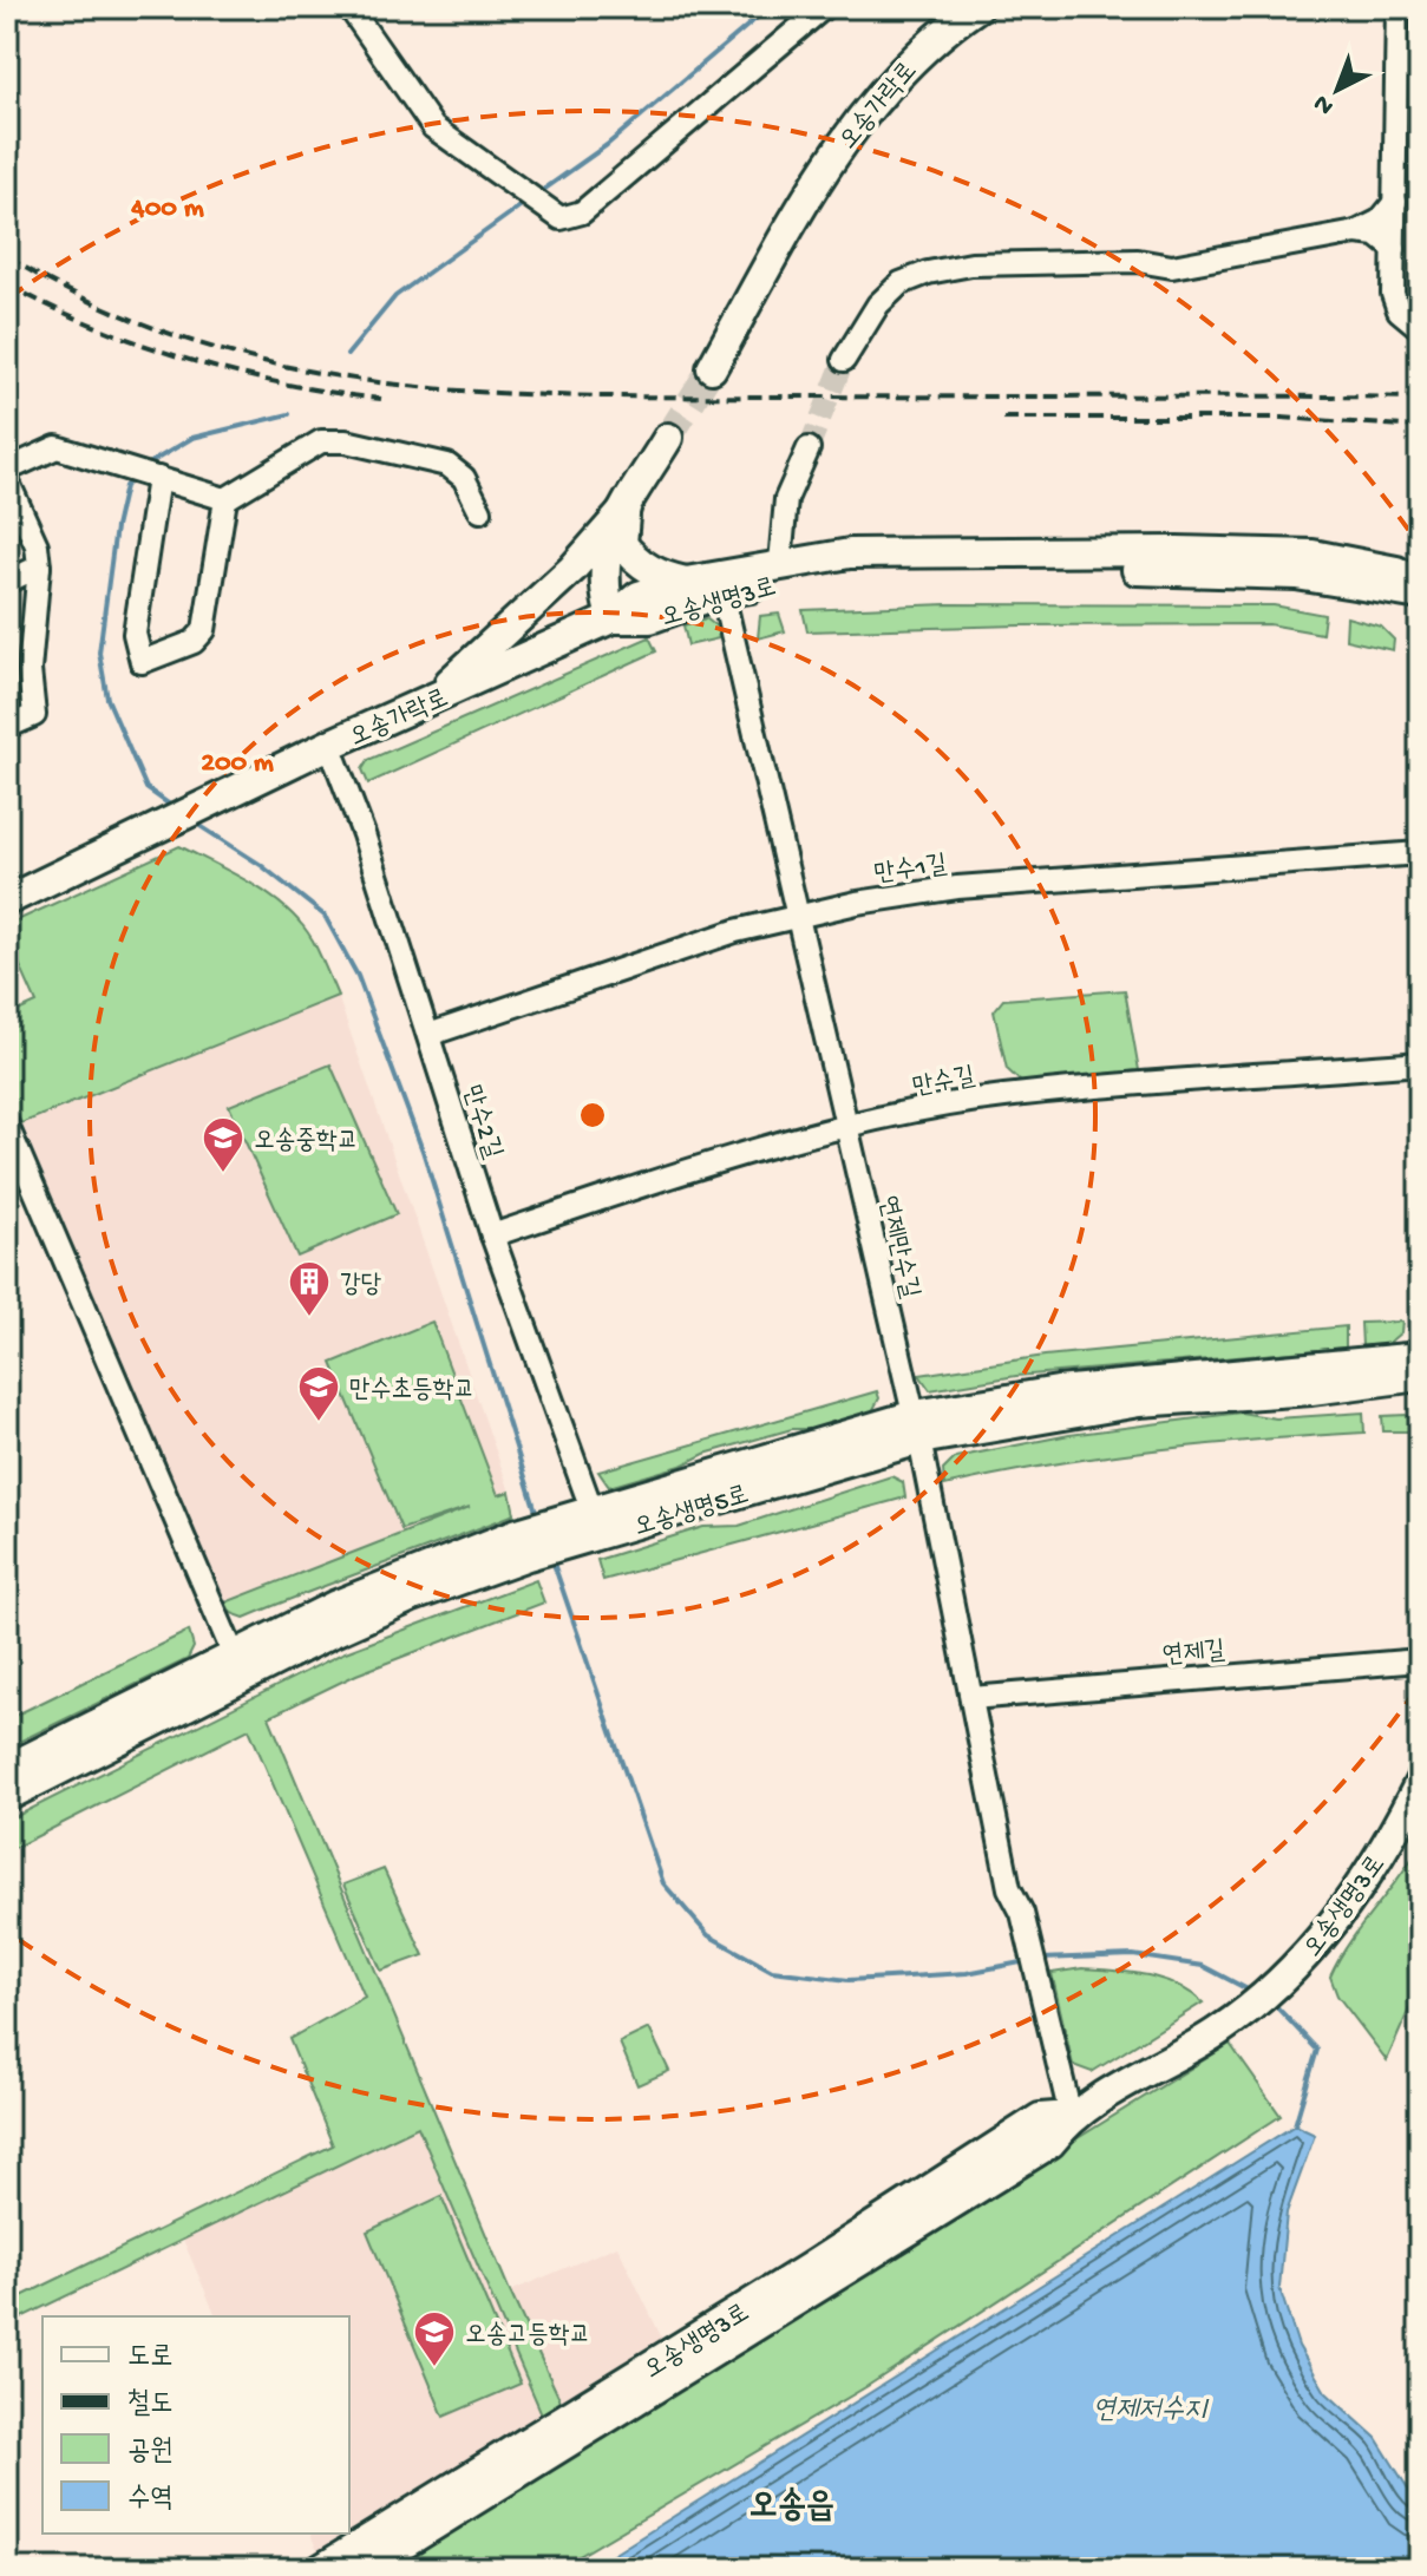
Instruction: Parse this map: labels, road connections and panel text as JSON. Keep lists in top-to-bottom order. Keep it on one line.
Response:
{"streets":{"street":["오송가락로","오송생명3로","만수1길","만수길","만수2길","연제만수길","오송생명5로","연제길"]},"crossings":[["오송가락로","오송생명3로"],["오송가락로","만수2길"],["오송생명3로","연제만수길"],["만수1길","만수2길"],["만수1길","연제만수길"],["만수길","만수2길"],["만수길","연제만수길"],["만수2길","오송생명5로"],["연제만수길","오송생명5로"],["연제만수길","연제길"]],"districts":["오송읍"],"water":["연제저수지"],"places":{"school or university":["오송중학교","만수초등학교","오송고등학교"],"building":["강당"]},"legend":["도로","철도","공원","수역"],"north":"bottom left","rings":["400 m","200 m"]}
